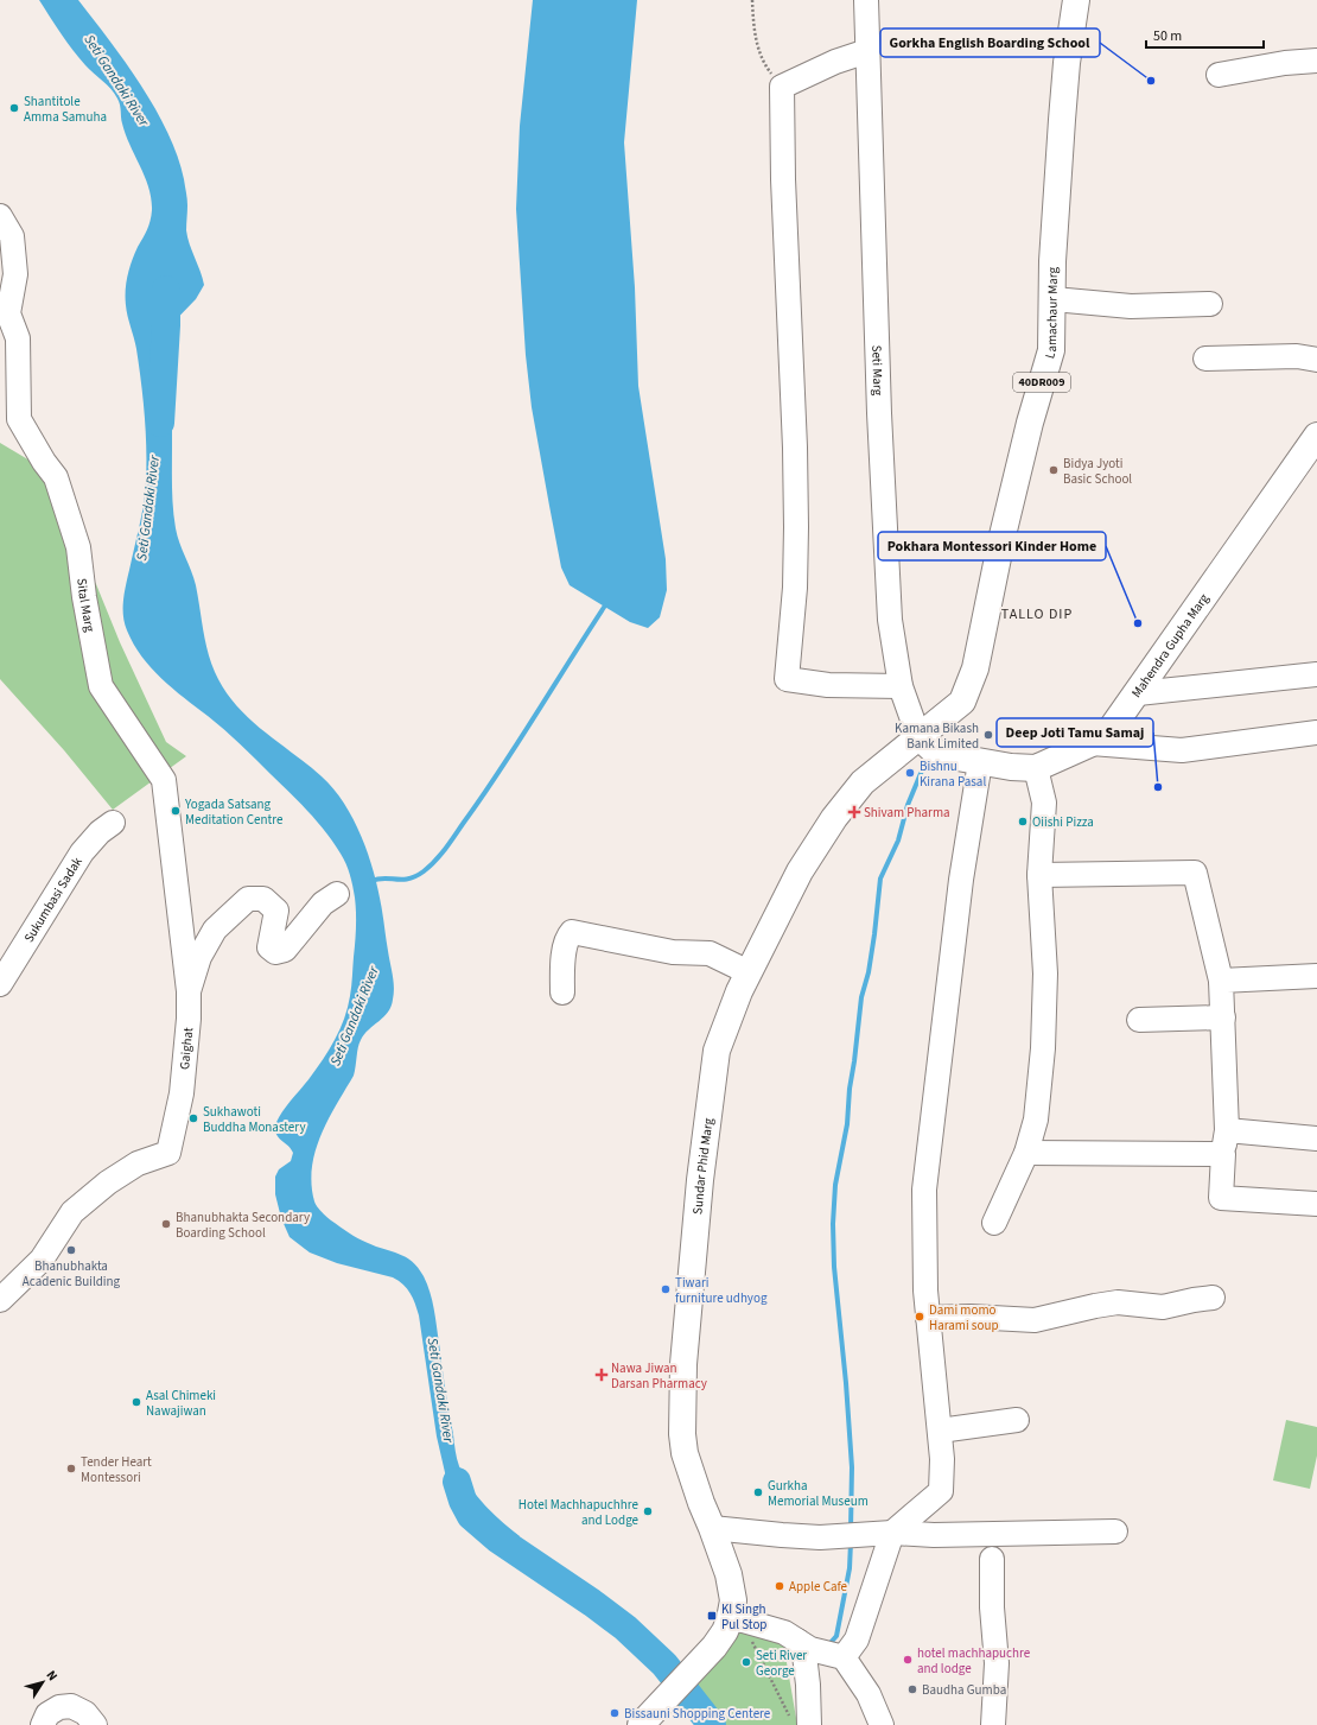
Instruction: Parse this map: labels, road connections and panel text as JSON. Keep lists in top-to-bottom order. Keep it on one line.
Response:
{"streets":{"main road":["Lamachaur Marg","40DR009","Mahendra Gupha Marg","Sundar Phid Marg"],"street":["Seti Marg","Sital Marg","Sukumbasi Sadak","Gaighat"]},"crossings":[["Lamachaur Marg","Seti Marg"],["Lamachaur Marg","Mahendra Gupha Marg"],["Lamachaur Marg","Sundar Phid Marg"],["Seti Marg","Mahendra Gupha Marg"],["Seti Marg","Sundar Phid Marg"],["Sital Marg","Gaighat"],["Mahendra Gupha Marg","Sundar Phid Marg"]],"districts":["TALLO DIP"],"water":["Seti Gandaki River"],"places":{"other":["Gorkha English Boarding School","Shantitole Amma Samuha","Bidya Jyoti Basic School","Pokhara Montessori Kinder Home","Kamana Bikash Bank Limited","Bishnu Kirana Pasal","Deep Joti Tamu Samaj","Yogada Satsang Meditation Centre","Oiishi Pizza","Sukhawoti Buddha Monastery","Bhanubhakta Secondary Boarding School","Bhanubhakta Acadenic Building","Tiwari furniture udhyog","Dami momo Harami soup","Asal Chimeki Nawajiwan","Tender Heart Montessori","Gurkha Memorial Museum","Hotel Machhapuchhre and Lodge","Apple Cafe","hotel machhapuchre and lodge","Seti River George","Baudha Gumba","Bissauni Shopping Centere"],"health":["Shivam Pharma","Nawa Jiwan Darsan Pharmacy"],"transit":["KI Singh Pul Stop"]},"scale_bar":"50 m","north":"top right"}
